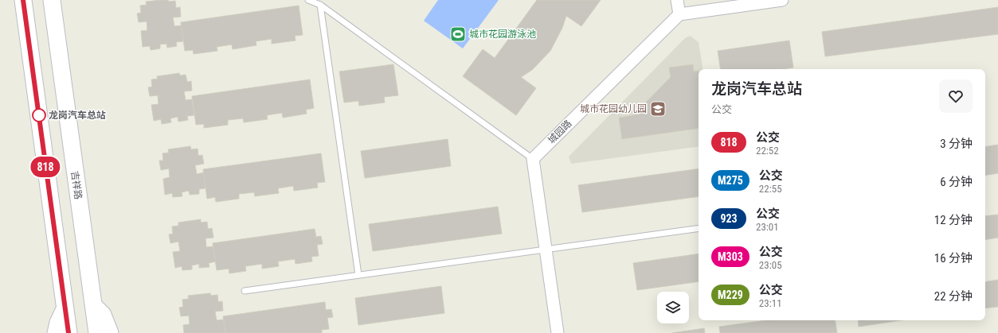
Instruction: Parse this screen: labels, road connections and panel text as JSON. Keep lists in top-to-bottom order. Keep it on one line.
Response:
{"streets":{"main road":["吉祥路"],"street":["城园路"]},"places":{"sports":["城市花园游泳池"],"school or university":["城市花园幼儿园"],"other":["龙岗汽车总站"]},"lines":["bus line 818"],"page":{"on_map":"818","heading":["龙岗汽车总站","公交"],"list":[{"mark":"818","name":"公交","note":"22:52","value":"3 分钟"},{"mark":"M275","name":"公交","note":"22:55","value":"6 分钟"},{"mark":"923","name":"公交","note":"23:01","value":"12 分钟"},{"mark":"M303","name":"公交","note":"23:05","value":"16 分钟"},{"mark":"M229","name":"公交","note":"23:11","value":"22 分钟"}]}}
